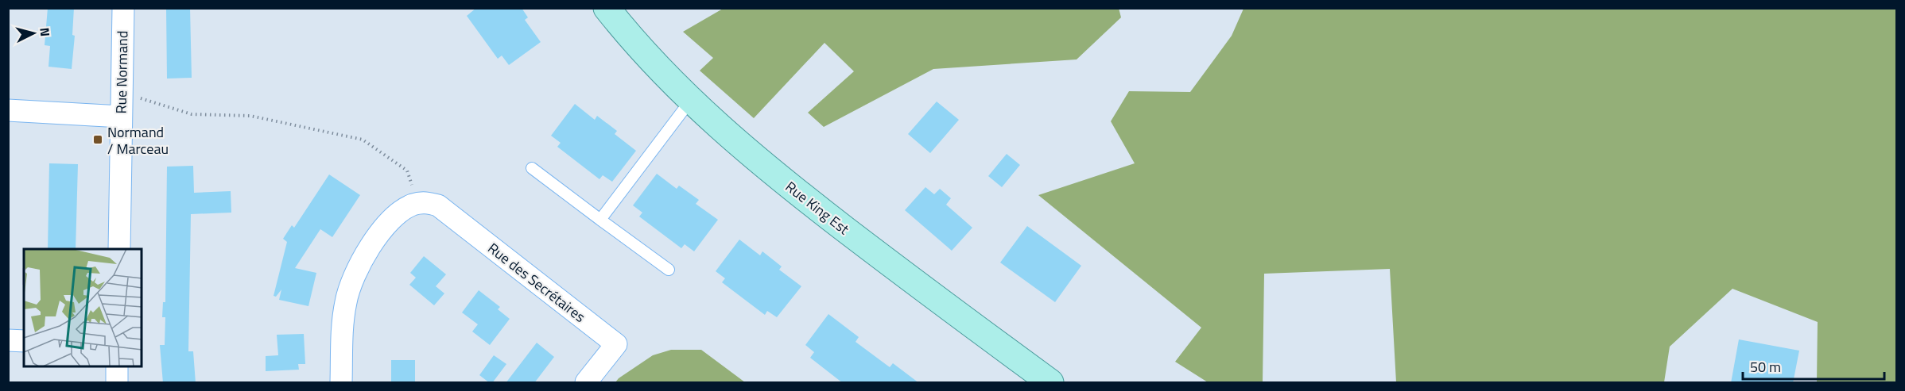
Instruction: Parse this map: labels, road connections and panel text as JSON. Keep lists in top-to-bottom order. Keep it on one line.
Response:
{"streets":{"main road":["Rue King Est"],"street":["Rue Normand","Rue des Secrétaires"]},"places":{"transit":["Normand / Marceau"]},"scale_bar":"50 m","north":"right"}
